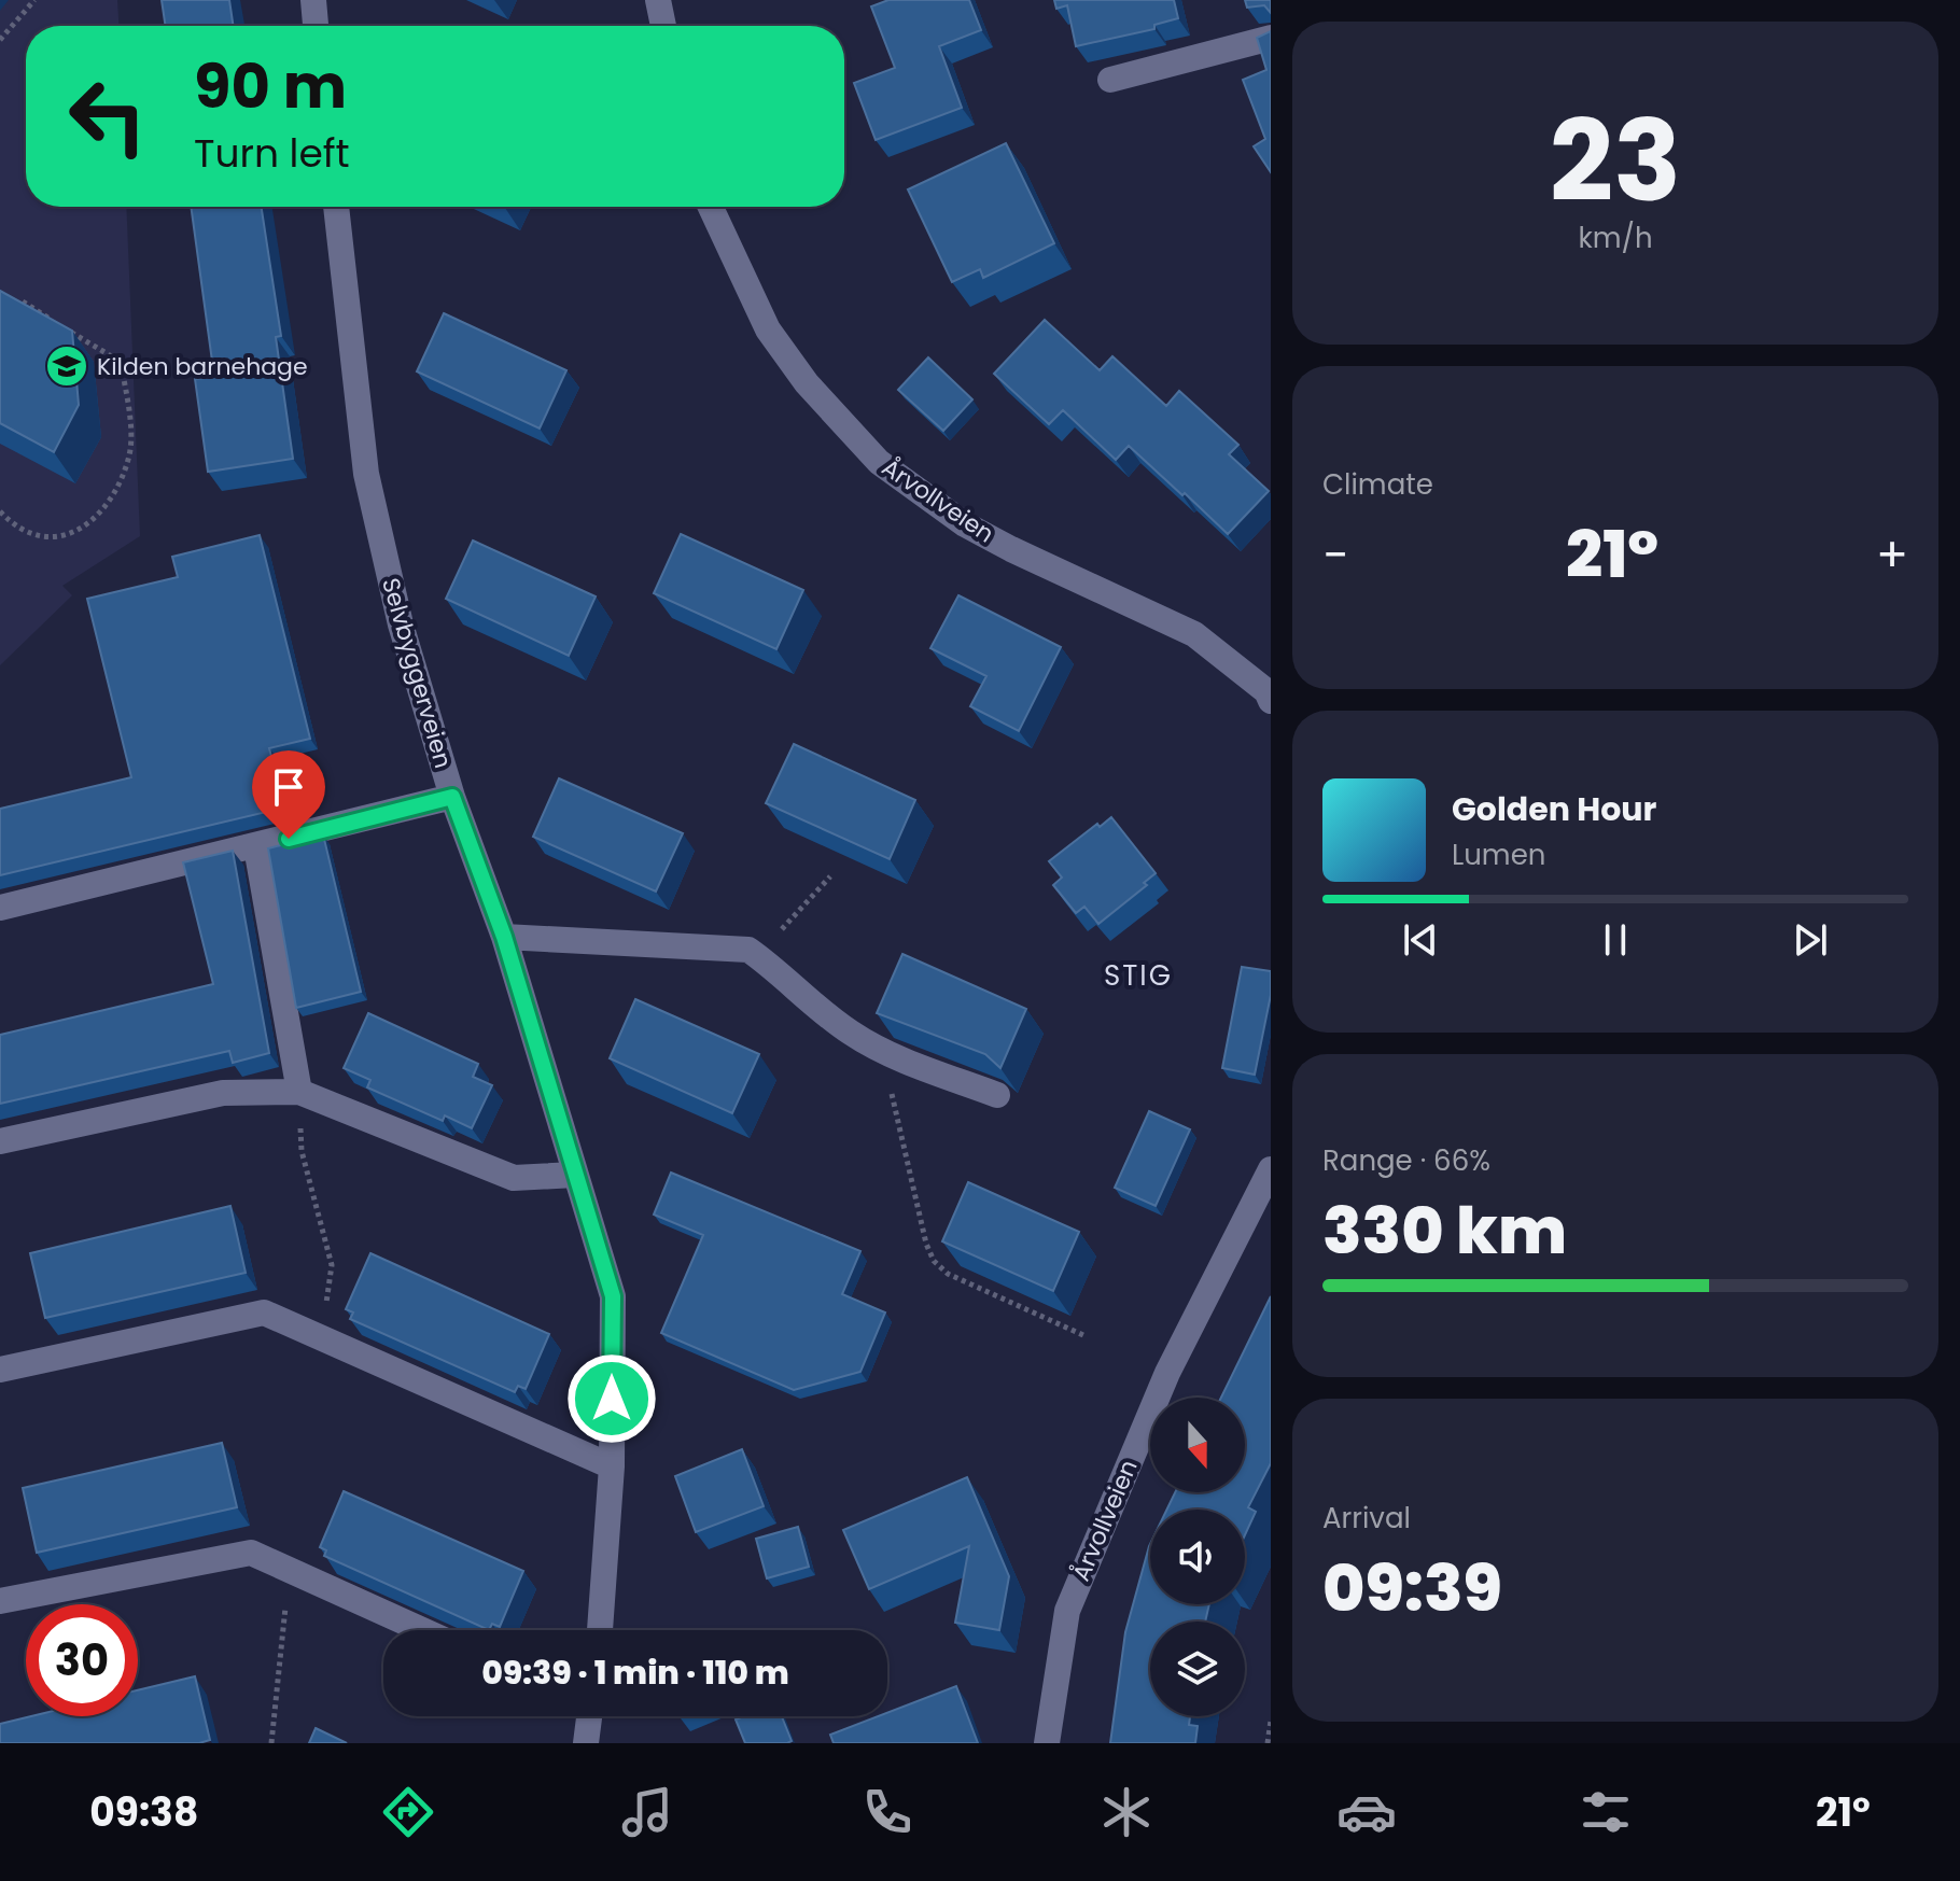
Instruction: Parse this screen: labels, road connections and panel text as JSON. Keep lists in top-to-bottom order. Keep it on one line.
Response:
{"streets":{"street":["Årvollveien","Selvbyggerveien"]},"districts":["STIG"],"places":{"school or university":["Kilden barnehage"]},"north":"bottom","page":{"tile":[["23","km/h"],"Climate",["Range · 66%","330 km"],["Arrival","09:39"]],"turn":["90 m","Turn left"],"heat":["−","21°","+"],"song":["Golden Hour","Lumen"],"limit":"30","trip":"09:39 · 1 min · 110 m","tabs":["09:38","21°"]}}
